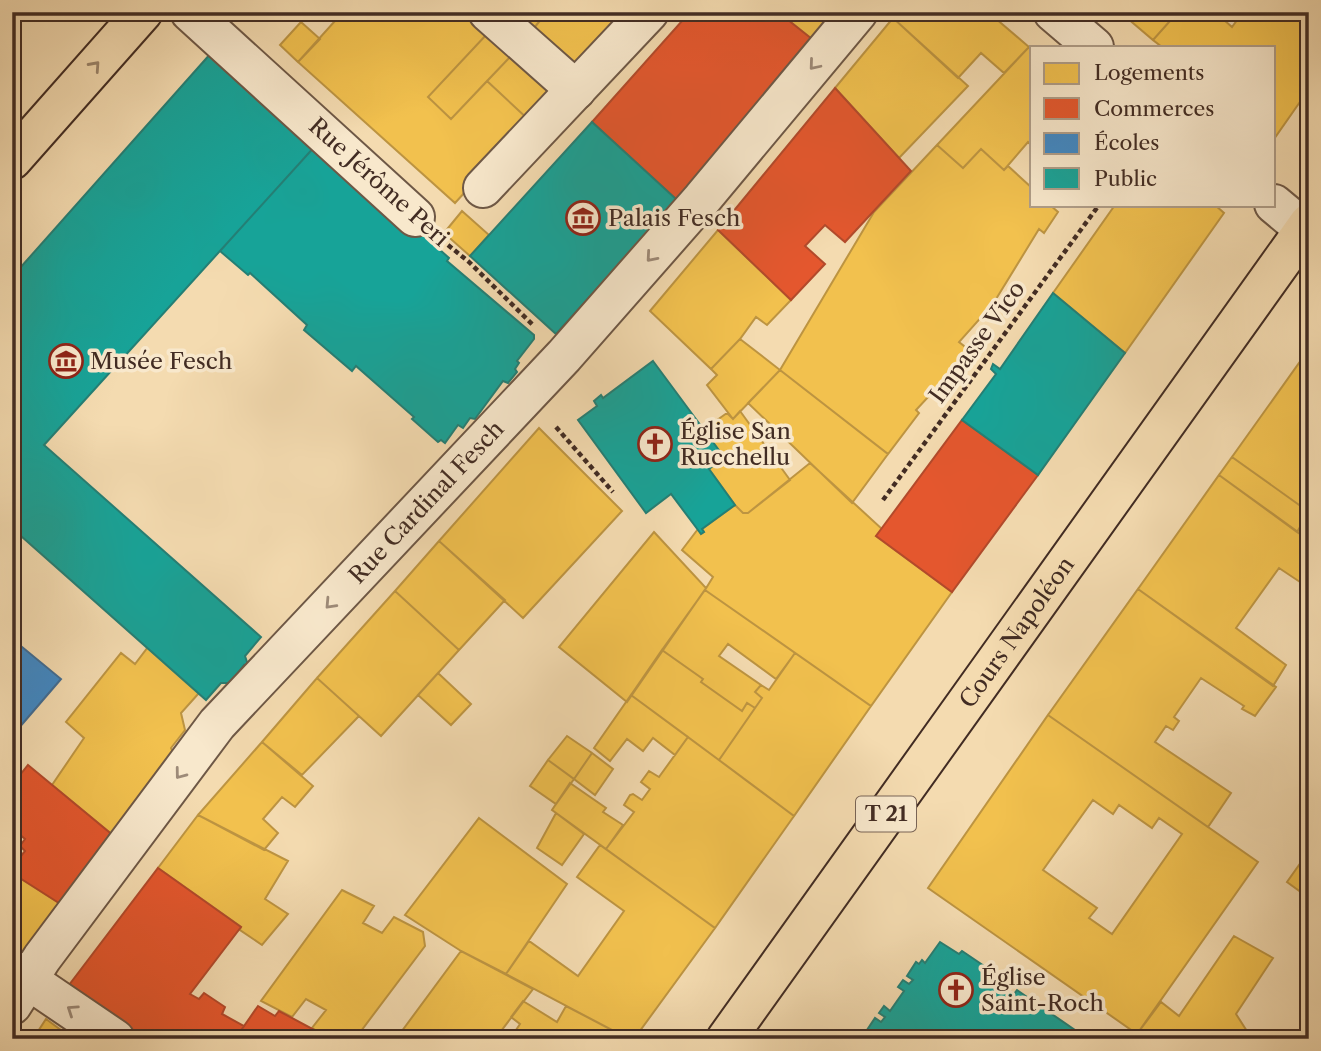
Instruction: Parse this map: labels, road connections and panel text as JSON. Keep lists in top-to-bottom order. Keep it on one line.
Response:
{"streets":{"main road":["Cours Napoléon","T 21"],"street":["Rue Jérôme Peri","Rue Cardinal Fesch"],"path":["Impasse Vico"]},"crossings":[["Rue Jérôme Peri","Rue Cardinal Fesch"]],"one_way":["Rue Cardinal Fesch"],"places":{"museum":["Palais Fesch","Musée Fesch"],"church":["Église San Rucchellu","Église Saint-Roch"]},"legend":["Logements","Commerces","Écoles","Public"]}
